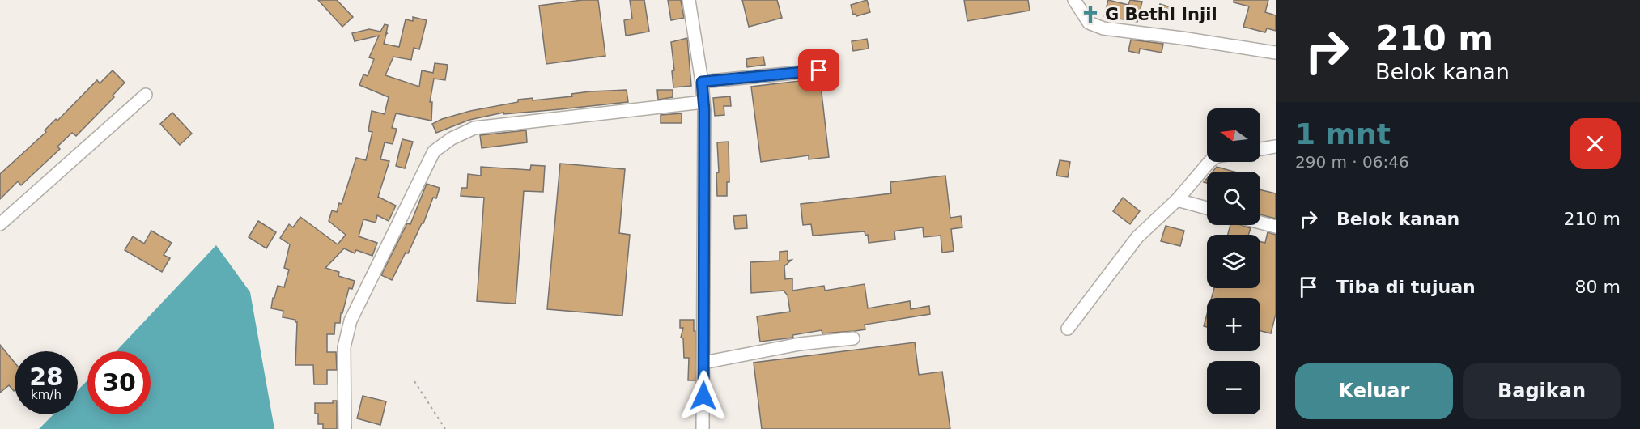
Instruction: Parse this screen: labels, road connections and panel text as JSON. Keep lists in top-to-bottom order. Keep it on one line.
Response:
{"places":{"church":["G Bethl Injil"]},"north":"left","page":{"turn":["210 m","Belok kanan"],"heading":["1 mnt","290 m · 06:46"],"map_buttons":["+","−"],"list":[{"name":"Belok kanan","value":"210 m"},{"name":"Tiba di tujuan","value":"80 m"}],"speed":"28 km/h","limit":"30","buttons":["Keluar","Bagikan"]}}
